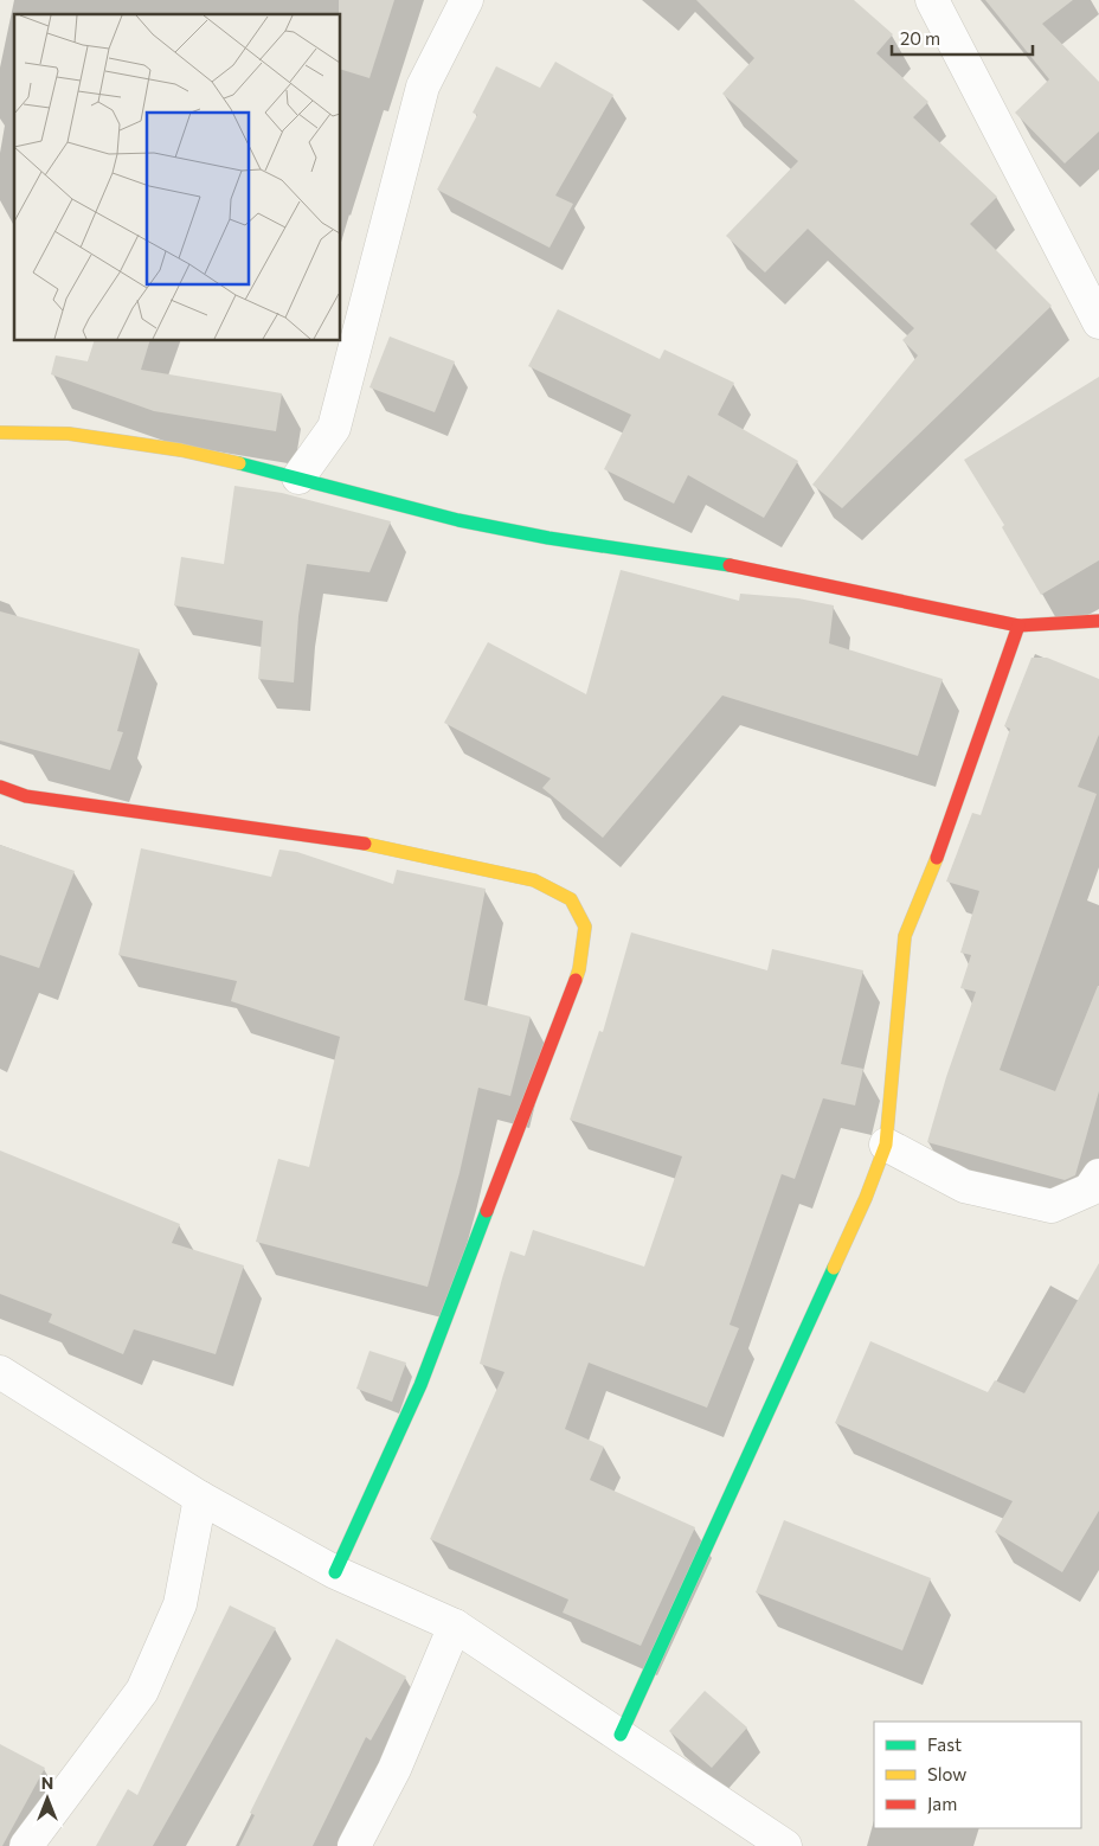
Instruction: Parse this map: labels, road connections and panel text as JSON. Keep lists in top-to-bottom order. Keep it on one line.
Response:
{"legend":["Fast","Slow","Jam"],"scale_bar":"20 m","north":"top"}
